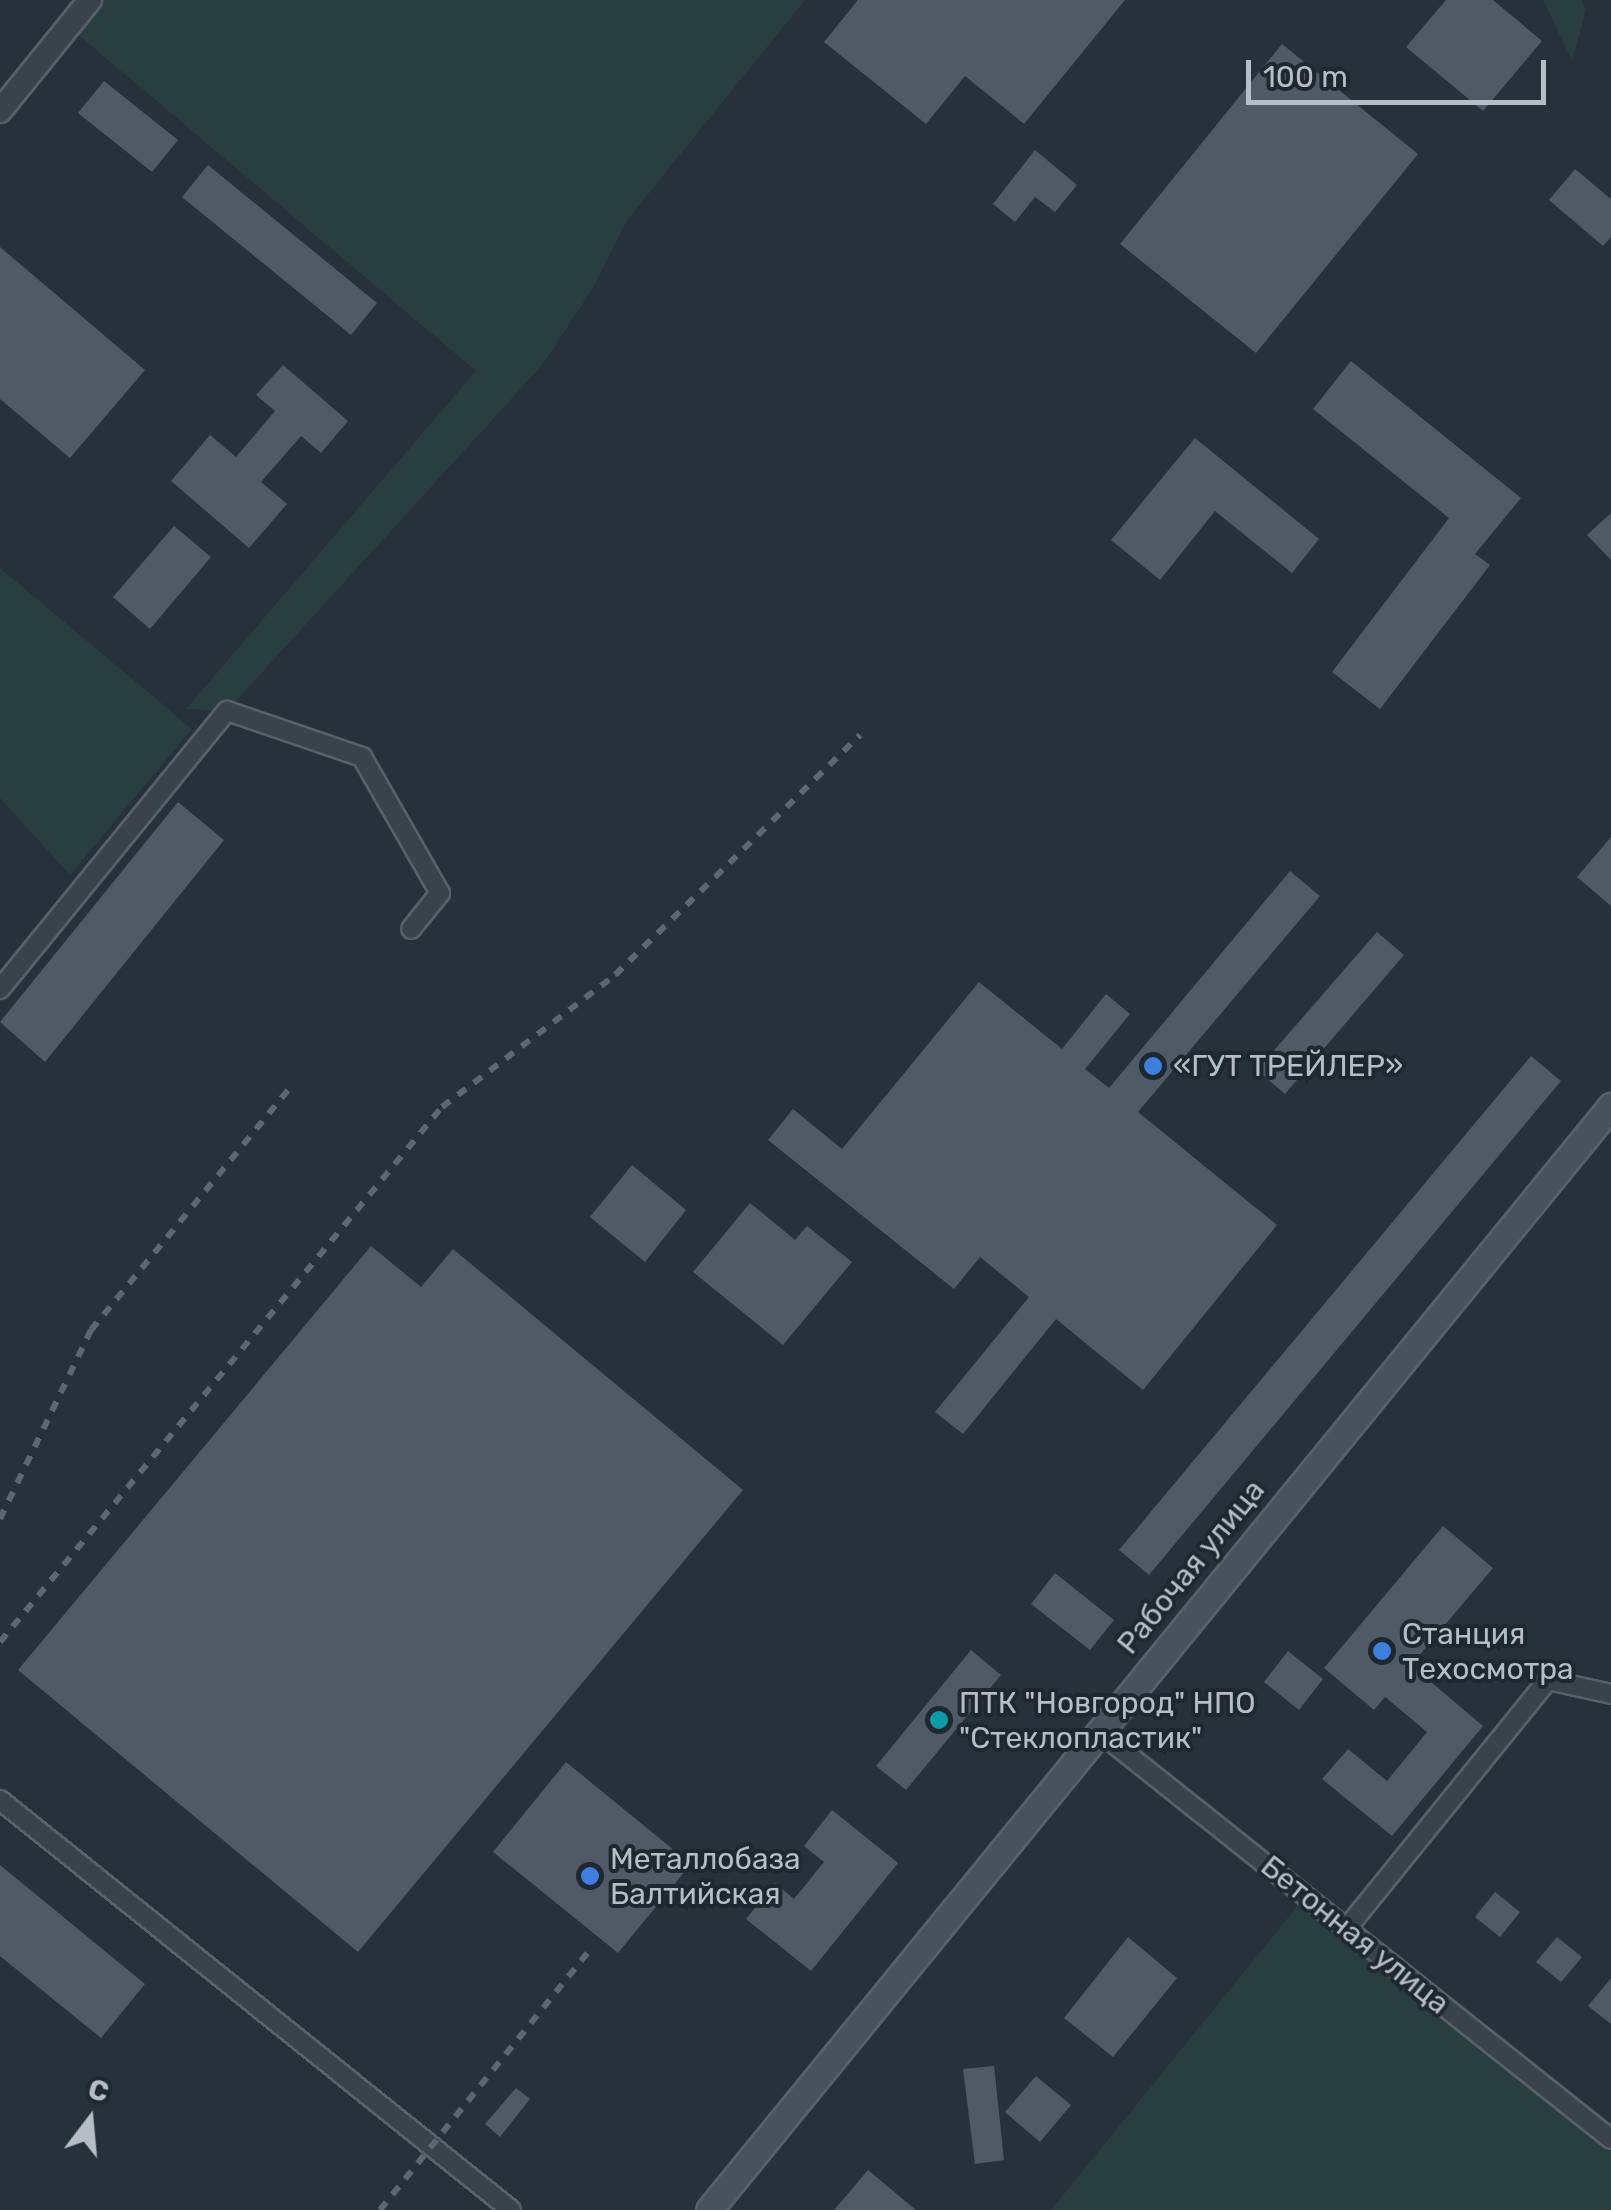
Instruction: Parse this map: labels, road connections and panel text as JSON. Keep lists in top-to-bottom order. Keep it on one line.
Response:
{"streets":{"main road":["Рабочая улица"],"street":["Бетонная улица"]},"crossings":[["Рабочая улица","Бетонная улица"]],"places":["«ГУТ ТРЕЙЛЕР»","Станция Техосмотра","ПТК \"Новгород\" НПО \"Стеклопластик\"","Металлобаза Балтийская"],"scale_bar":"100 m","north":"top"}
